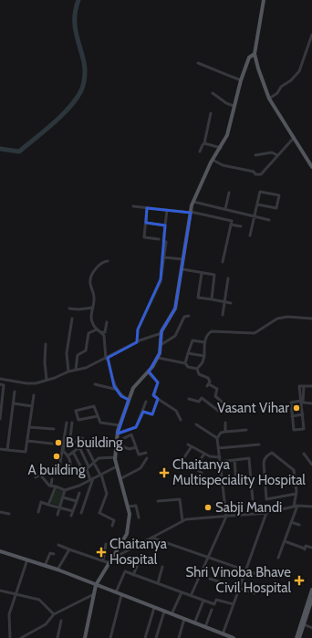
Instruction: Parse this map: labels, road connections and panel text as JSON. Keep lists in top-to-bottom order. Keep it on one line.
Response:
{"places":{"other":["Vasant Vihar","B building","A building","Sabji Mandi"],"health":["Chaitanya Multispeciality Hospital","Chaitanya Hospital","Shri Vinoba Bhave Civil Hospital"]}}
